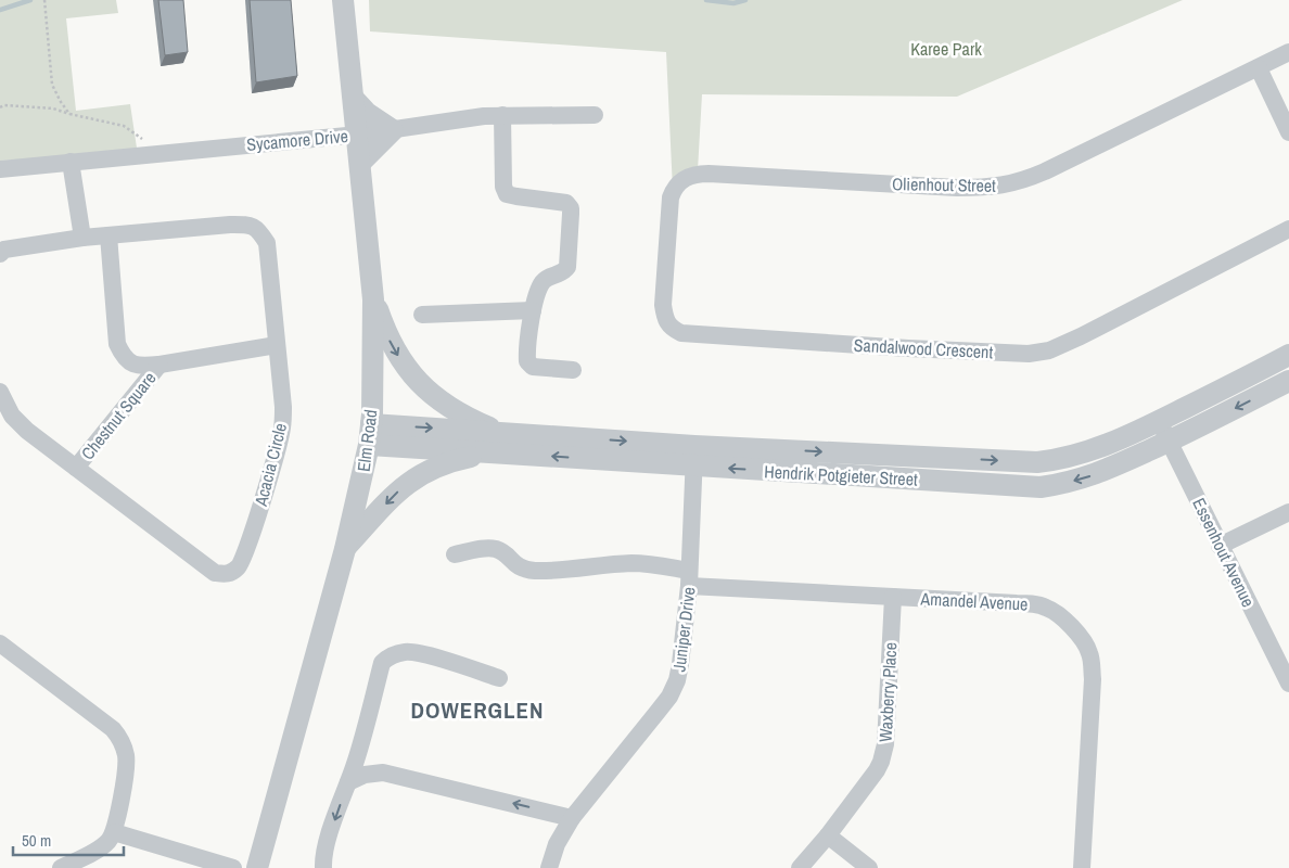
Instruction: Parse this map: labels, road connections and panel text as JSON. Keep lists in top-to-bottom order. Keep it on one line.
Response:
{"streets":{"street":["Sycamore Drive","Olienhout Street","Sandalwood Crescent","Chestnut Square","Elm Road","Acacia Circle","Hendrik Potgieter Street","Essenhout Avenue","Amandel Avenue","Juniper Drive","Waxberry Place"]},"crossings":[["Sycamore Drive","Elm Road"],["Olienhout Street","Sandalwood Crescent"],["Chestnut Square","Acacia Circle"],["Elm Road","Hendrik Potgieter Street"],["Hendrik Potgieter Street","Essenhout Avenue"],["Hendrik Potgieter Street","Juniper Drive"],["Amandel Avenue","Juniper Drive"],["Amandel Avenue","Waxberry Place"]],"districts":["DOWERGLEN"],"parks":["Karee Park"],"scale_bar":"50 m"}
